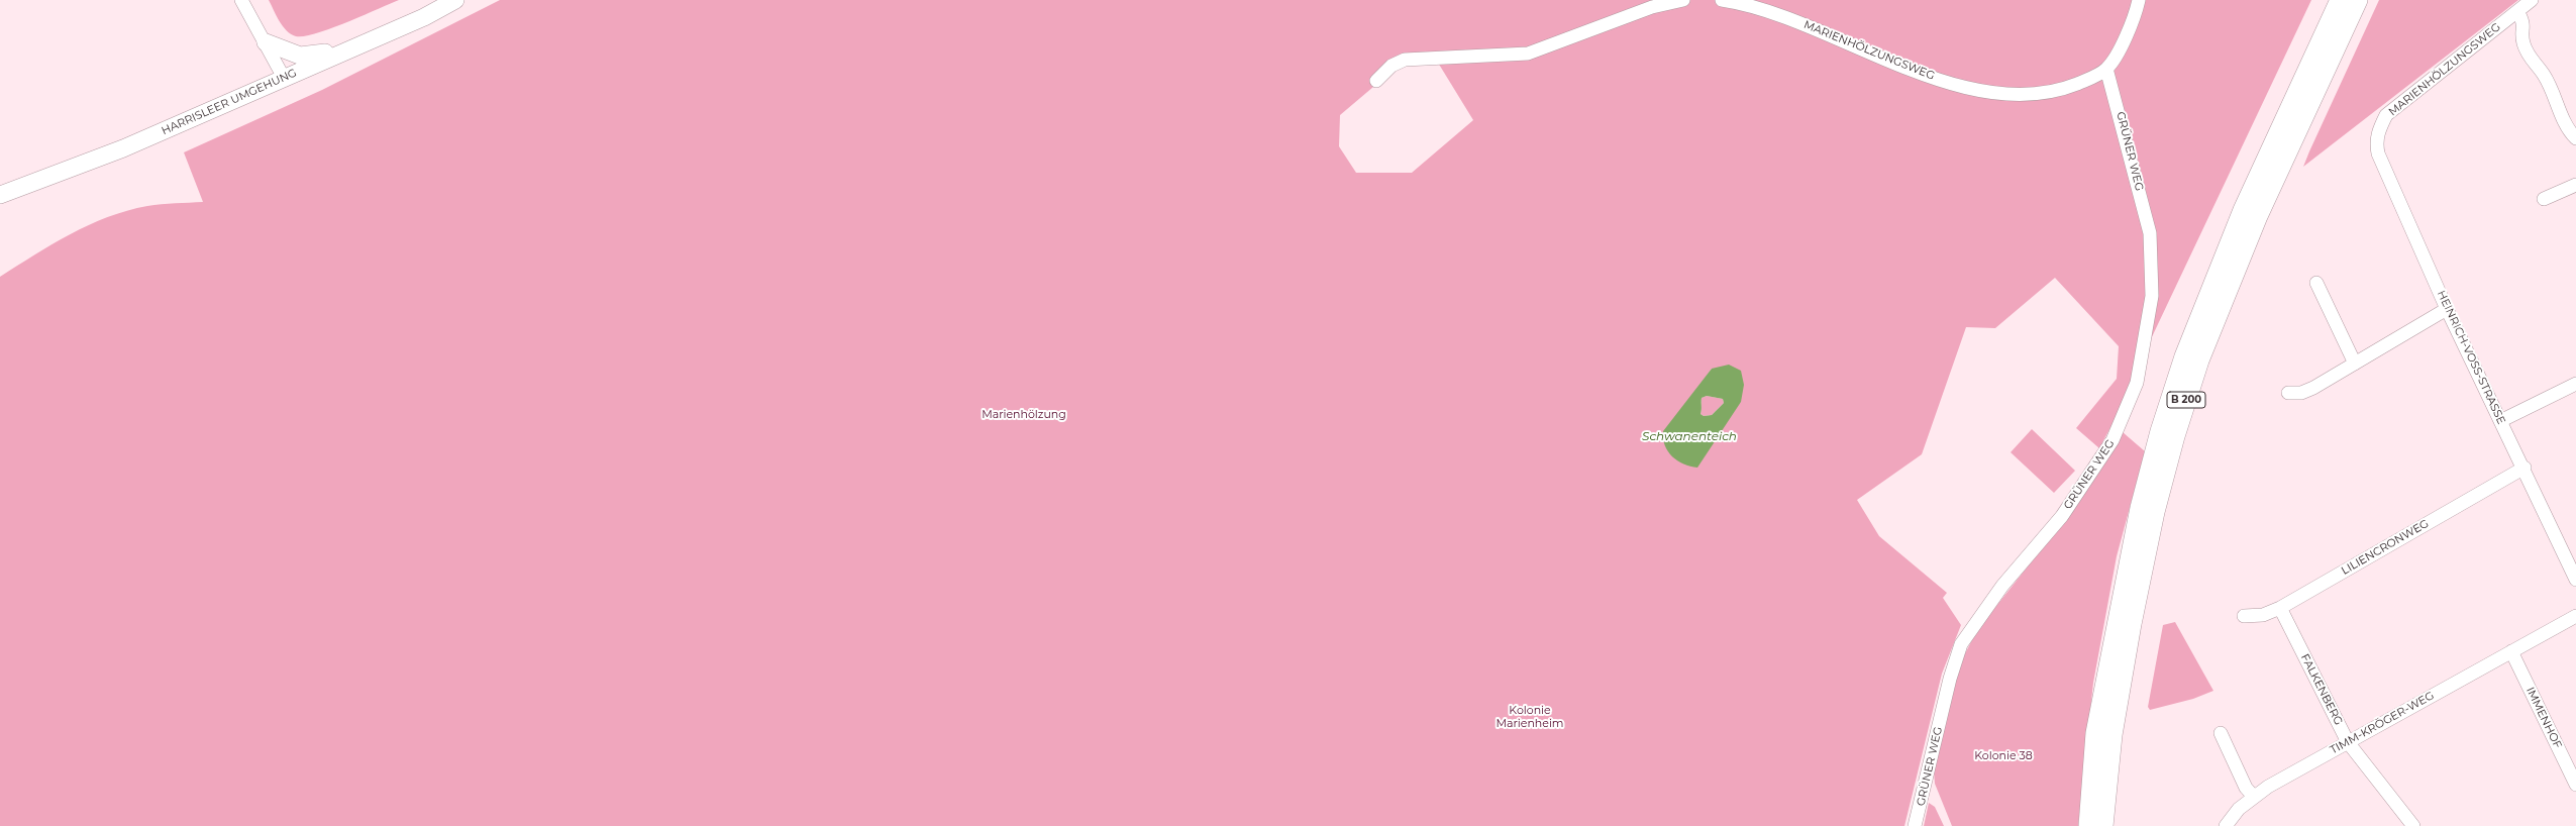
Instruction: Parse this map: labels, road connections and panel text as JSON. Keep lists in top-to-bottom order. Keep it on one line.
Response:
{"streets":{"highway":["B 200"],"main road":["HARRISLEER UMGEHUNG"],"street":["MARIENHÖLZUNGSWEG","GRÜNER WEG","HEINRICH-VOSS-STRASSE","LILIENCRONWEG","FALKENBERG","IMMENHOF","TIMM-KRÖGER-WEG"]},"crossings":[["MARIENHÖLZUNGSWEG","GRÜNER WEG"],["MARIENHÖLZUNGSWEG","HEINRICH-VOSS-STRASSE"],["HEINRICH-VOSS-STRASSE","LILIENCRONWEG"],["LILIENCRONWEG","FALKENBERG"],["FALKENBERG","TIMM-KRÖGER-WEG"],["IMMENHOF","TIMM-KRÖGER-WEG"]],"water":["Schwanenteich"],"parks":["Marienhölzung","Kolonie Marienheim","Kolonie 38"]}
